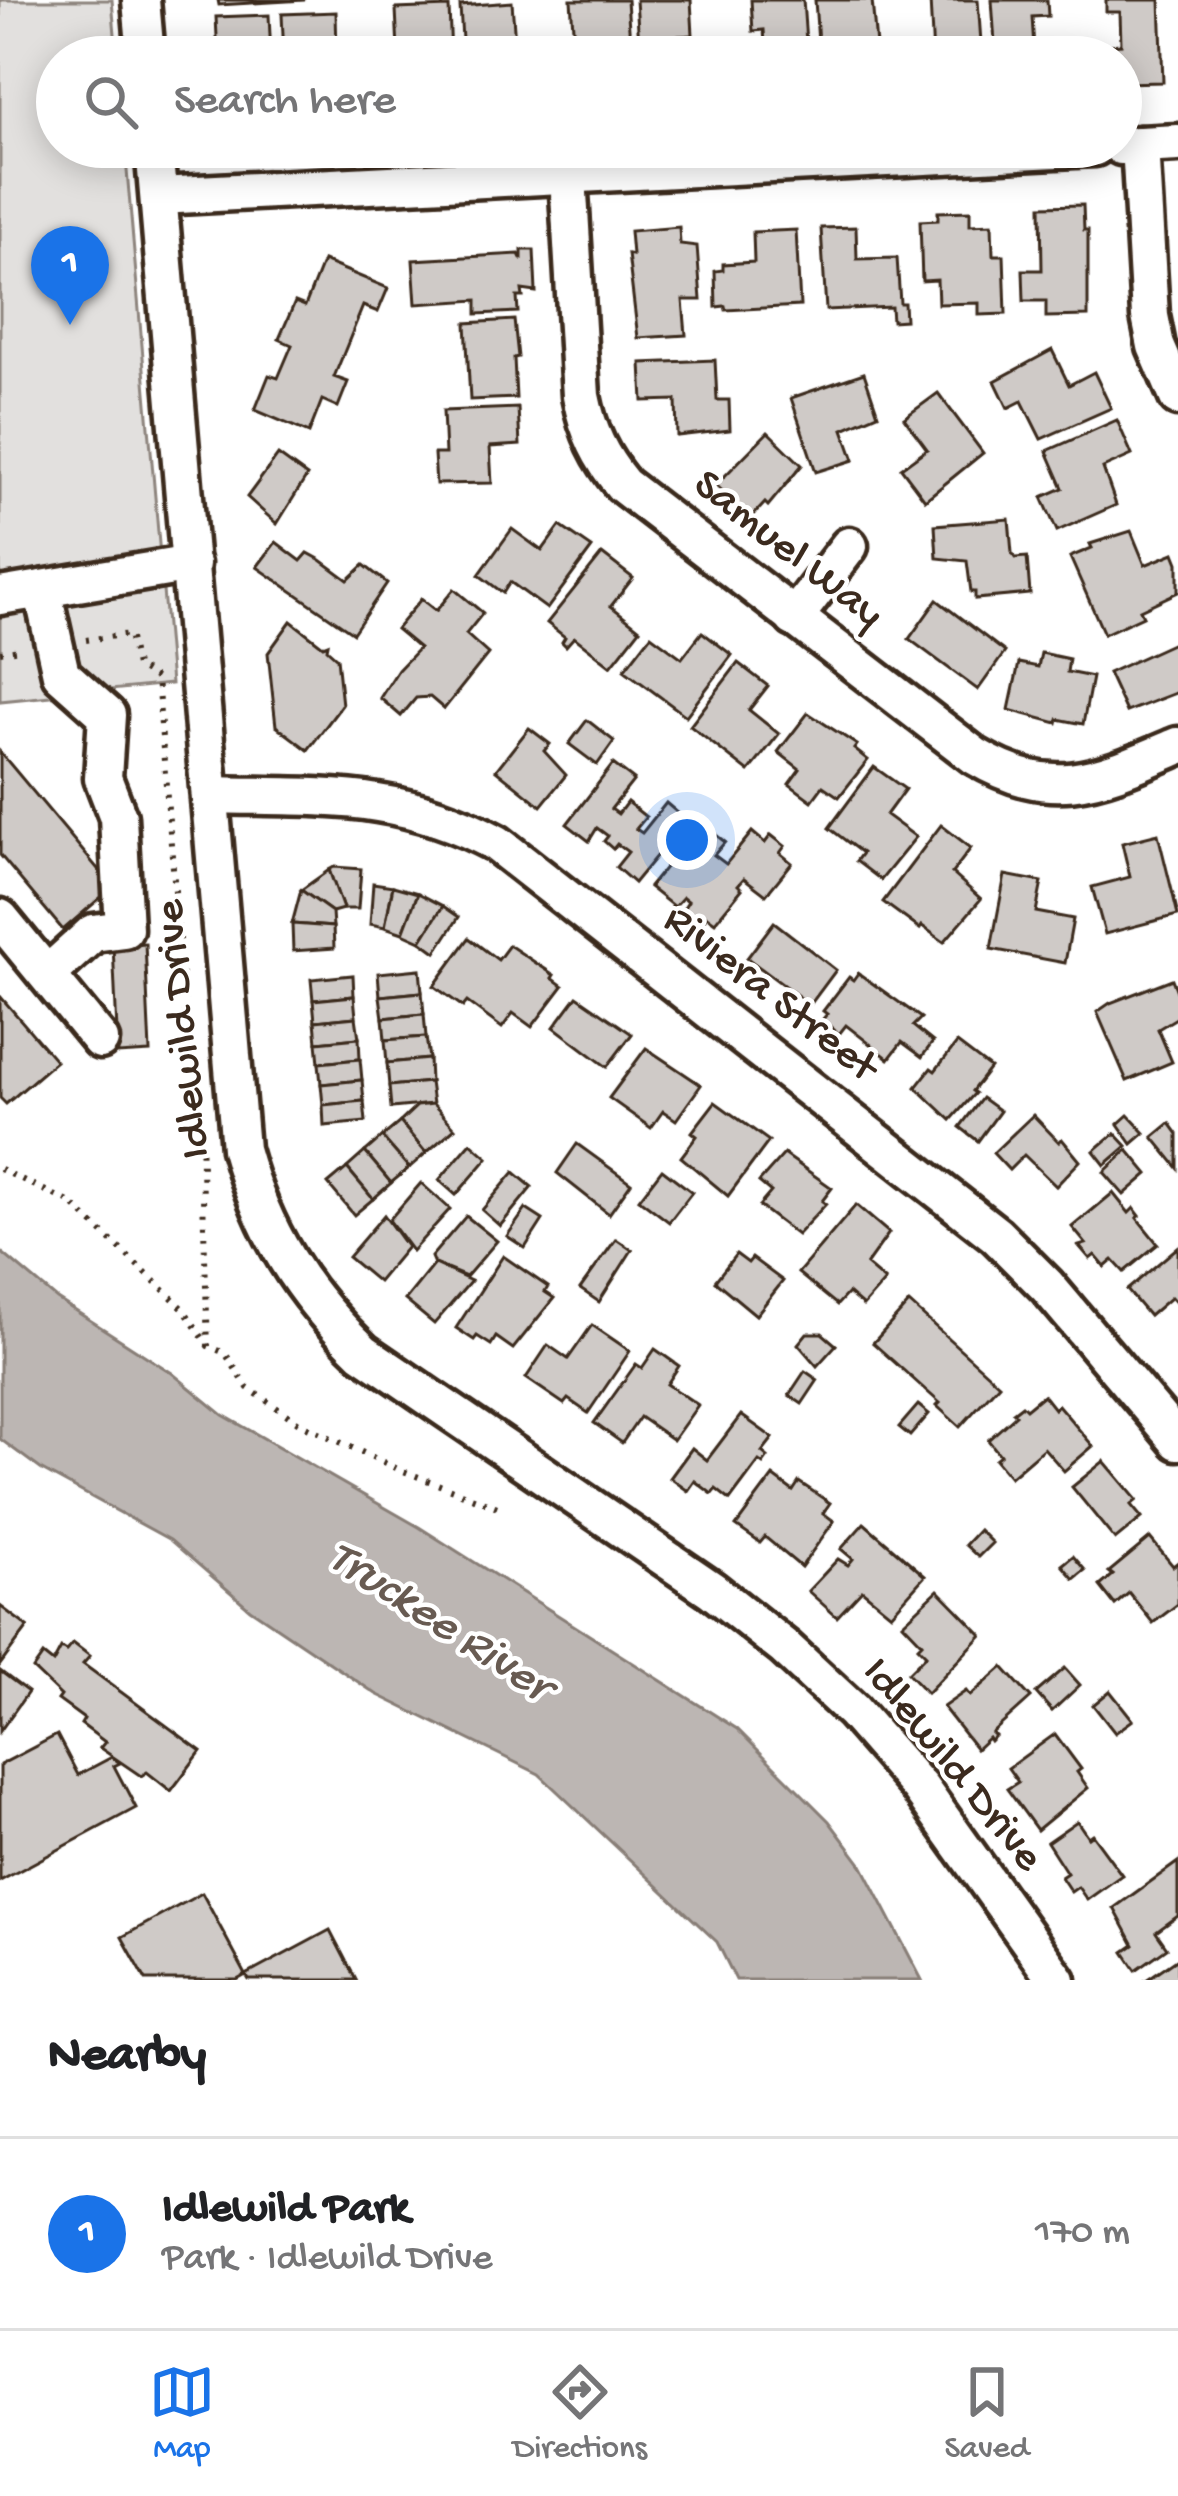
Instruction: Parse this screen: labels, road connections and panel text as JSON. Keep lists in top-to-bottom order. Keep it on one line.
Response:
{"streets":{"street":["Samuel Way","Riviera Street","Idlewild Drive"]},"crossings":[["Riviera Street","Idlewild Drive"]],"water":["Truckee River"],"page":{"search":"Search here","pins":"1","heading":"Nearby","list":[{"mark":"1","name":"Idlewild Park","note":"Park · Idlewild Drive","value":"170 m"}],"nav":["Map","Directions","Saved"]}}
